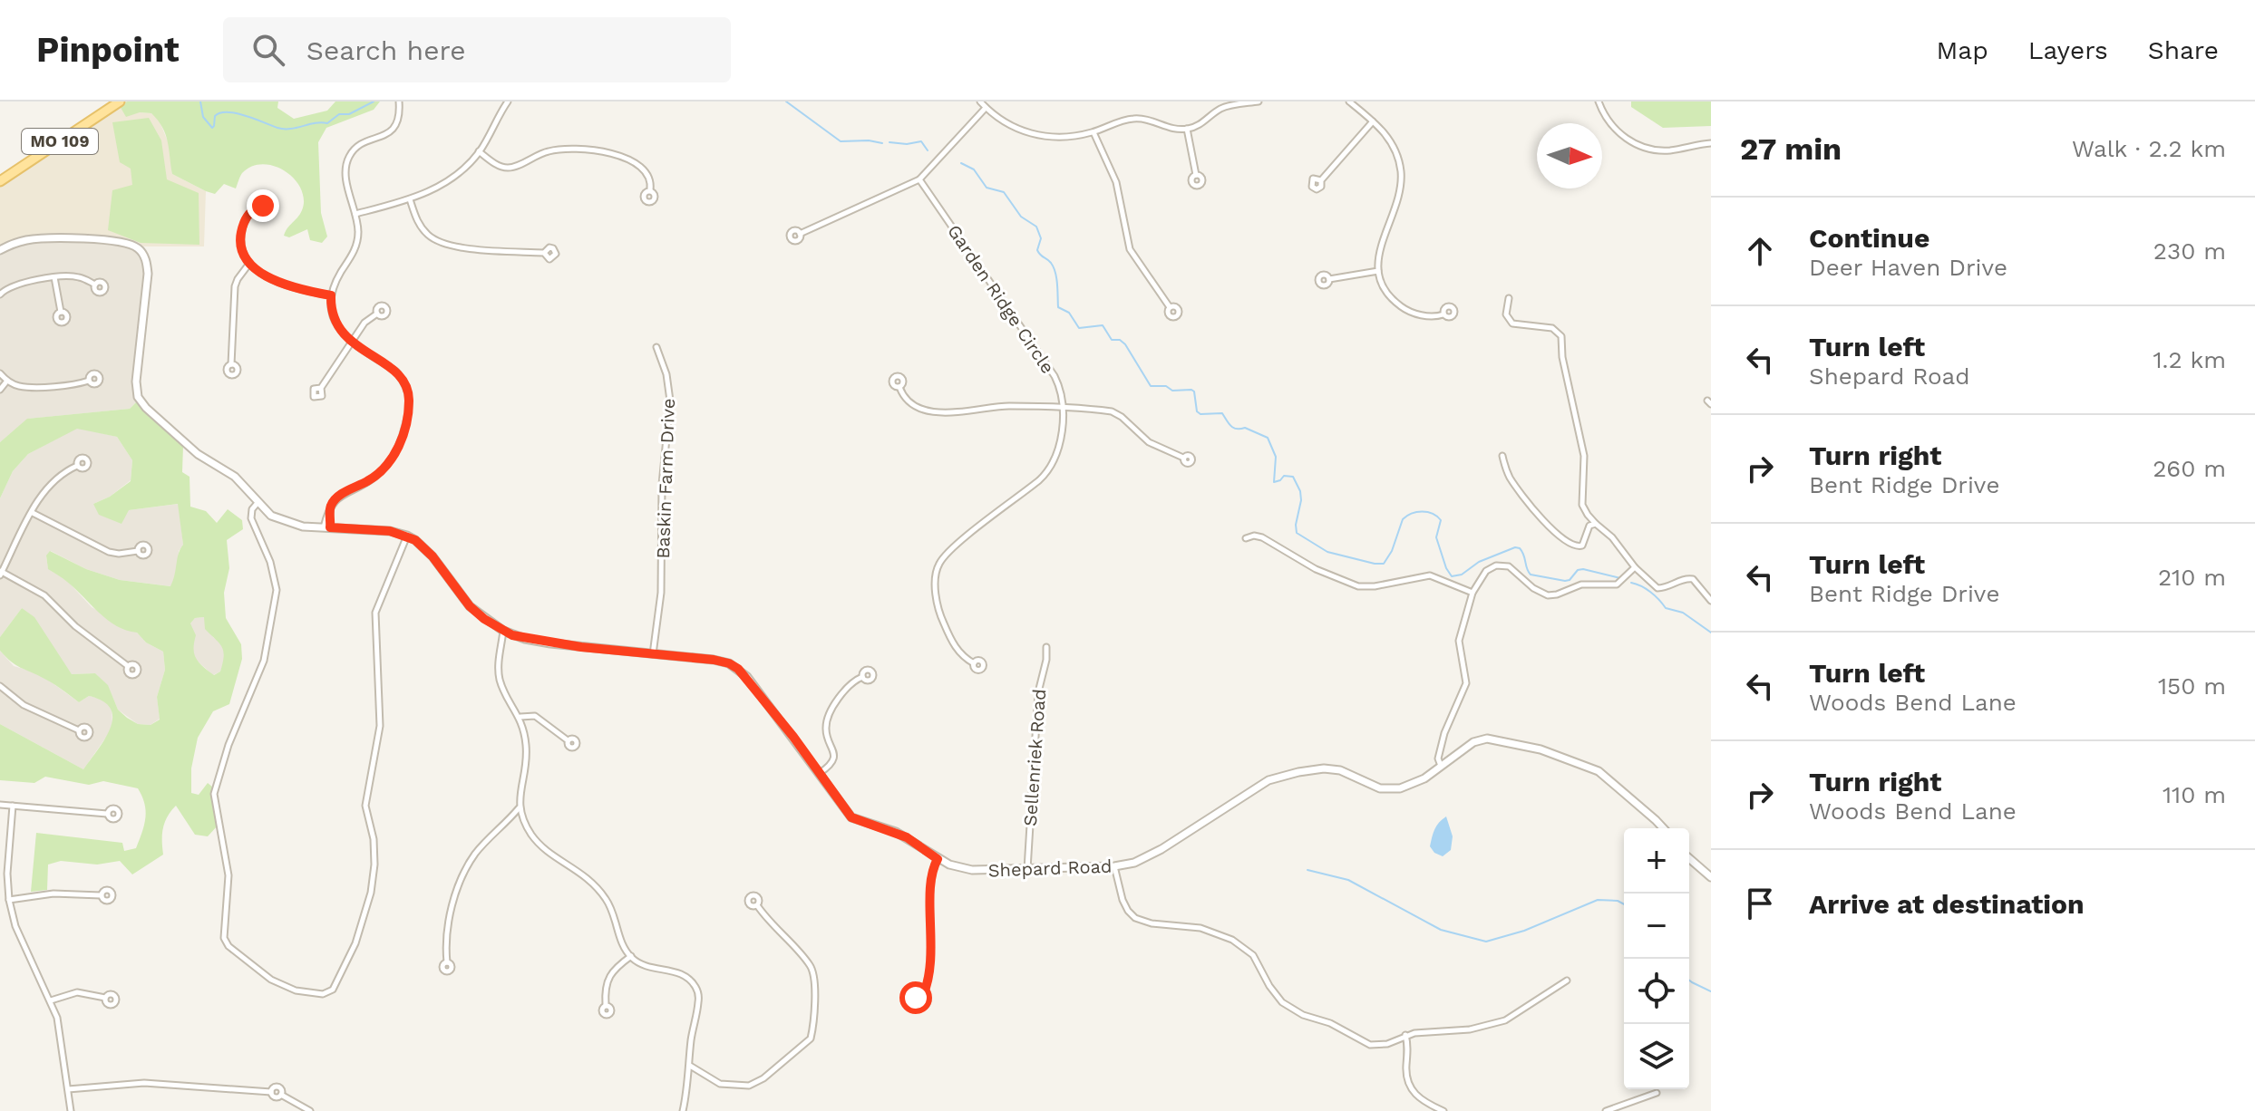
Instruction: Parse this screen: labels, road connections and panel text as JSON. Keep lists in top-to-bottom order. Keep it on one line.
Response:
{"streets":{"main road":["MO 109"],"street":["Garden Ridge Circle","Baskin Farm Drive","Sellenriek Road","Shepard Road"]},"crossings":[["Baskin Farm Drive","Shepard Road"],["Sellenriek Road","Shepard Road"]],"north":"right","page":{"header":"Pinpoint","search":"Search here","nav":["Map","Layers","Share"],"heading":["27 min","Walk · 2.2 km"],"list":[["Continue","Deer Haven Drive","230 m"],["Turn left","Shepard Road","1.2 km"],["Turn right","Bent Ridge Drive","260 m"],["Turn left","Bent Ridge Drive","210 m"],["Turn left","Woods Bend Lane","150 m"],["Turn right","Woods Bend Lane","110 m"],"Arrive at destination"],"map_buttons":["+","−"]}}
